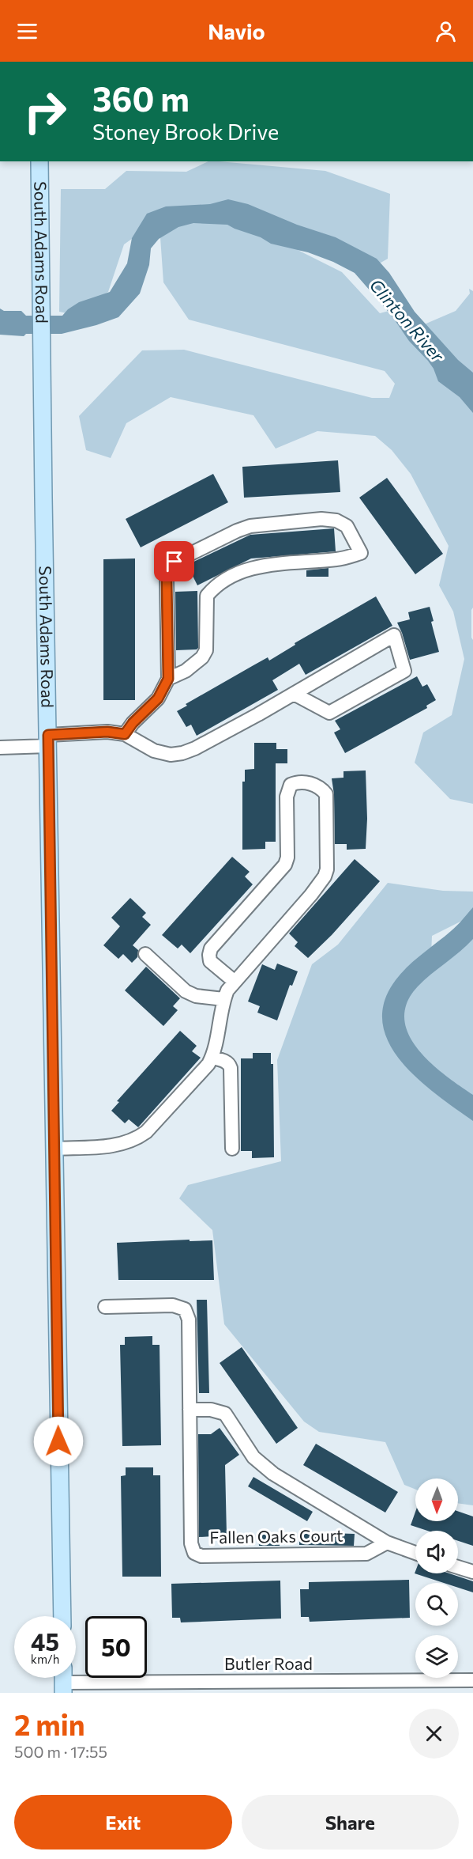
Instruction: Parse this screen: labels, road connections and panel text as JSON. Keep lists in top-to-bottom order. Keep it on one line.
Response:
{"streets":{"main road":["South Adams Road"],"street":["Fallen Oaks Court","Butler Road"]},"water":["Clinton River"],"north":"bottom","page":{"header":"Navio","turn":["360 m","Stoney Brook Drive"],"speed":"45 km/h","limit":"50","heading":["2 min","500 m · 17:55"],"buttons":["Exit","Share"]}}
